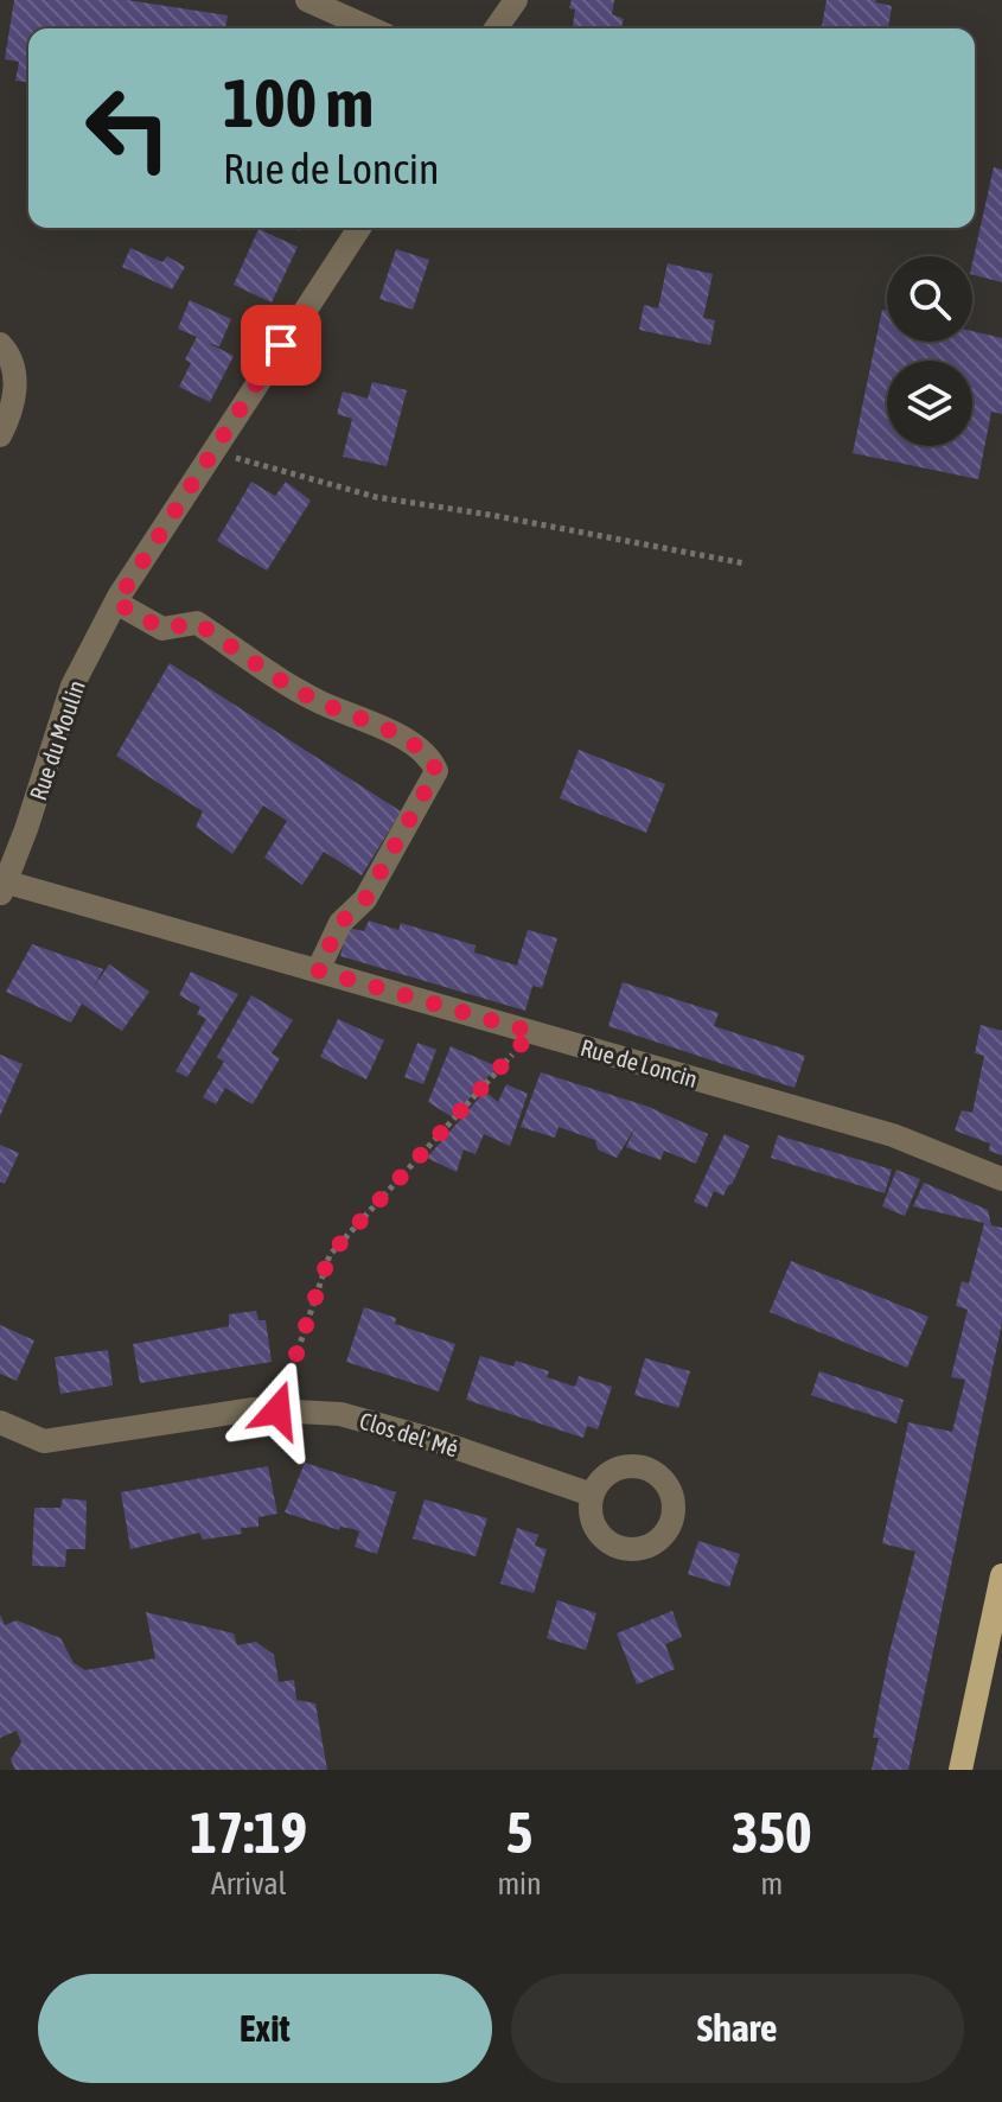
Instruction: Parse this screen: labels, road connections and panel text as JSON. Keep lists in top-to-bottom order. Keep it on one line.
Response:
{"streets":{"street":["Rue du Moulin","Rue de Loncin","Clos del' Mé"]},"crossings":[["Rue du Moulin","Rue de Loncin"]],"page":{"turn":["100 m","Rue de Loncin"],"eta":["17:19","Arrival","5","min","350","m"],"buttons":["Exit","Share"]}}
